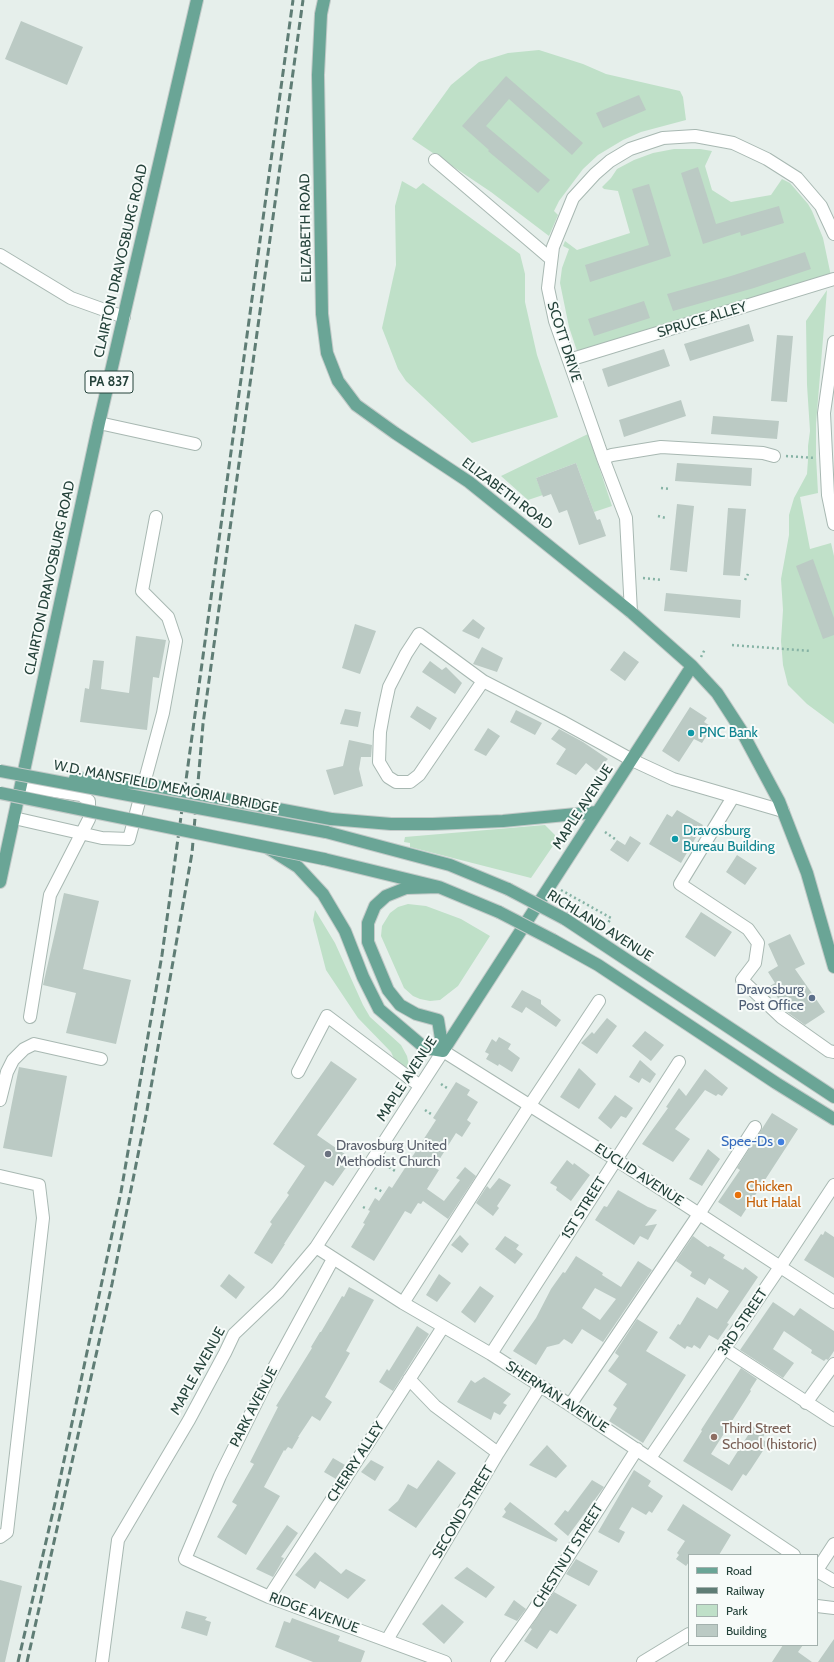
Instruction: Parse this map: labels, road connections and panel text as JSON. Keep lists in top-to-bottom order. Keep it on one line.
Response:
{"streets":{"main road":["ELIZABETH ROAD","CLAIRTON DRAVOSBURG ROAD","PA 837","W.D. MANSFIELD MEMORIAL BRIDGE","MAPLE AVENUE","RICHLAND AVENUE"],"street":["SPRUCE ALLEY","SCOTT DRIVE","EUCLID AVENUE","1ST STREET","3RD STREET","SHERMAN AVENUE","PARK AVENUE","CHERRY ALLEY","SECOND STREET","CHESTNUT STREET","RIDGE AVENUE"]},"crossings":[["ELIZABETH ROAD","SCOTT DRIVE"],["ELIZABETH ROAD","MAPLE AVENUE"],["CLAIRTON DRAVOSBURG ROAD","PA 837"],["SPRUCE ALLEY","SCOTT DRIVE"],["W.D. MANSFIELD MEMORIAL BRIDGE","RICHLAND AVENUE"],["MAPLE AVENUE","EUCLID AVENUE"],["MAPLE AVENUE","SHERMAN AVENUE"],["EUCLID AVENUE","1ST STREET"],["EUCLID AVENUE","3RD STREET"],["1ST STREET","SHERMAN AVENUE"],["3RD STREET","SHERMAN AVENUE"],["SHERMAN AVENUE","PARK AVENUE"],["SHERMAN AVENUE","CHERRY ALLEY"],["SHERMAN AVENUE","SECOND STREET"],["SHERMAN AVENUE","CHESTNUT STREET"],["PARK AVENUE","RIDGE AVENUE"],["CHERRY ALLEY","RIDGE AVENUE"],["SECOND STREET","RIDGE AVENUE"]],"places":["PNC Bank","Dravosburg Bureau Building","Dravosburg Post Office","Spee-Ds","Dravosburg United Methodist Church","Chicken Hut Halal","Third Street School (historic)"],"legend":["Road","Railway","Park","Building"]}
